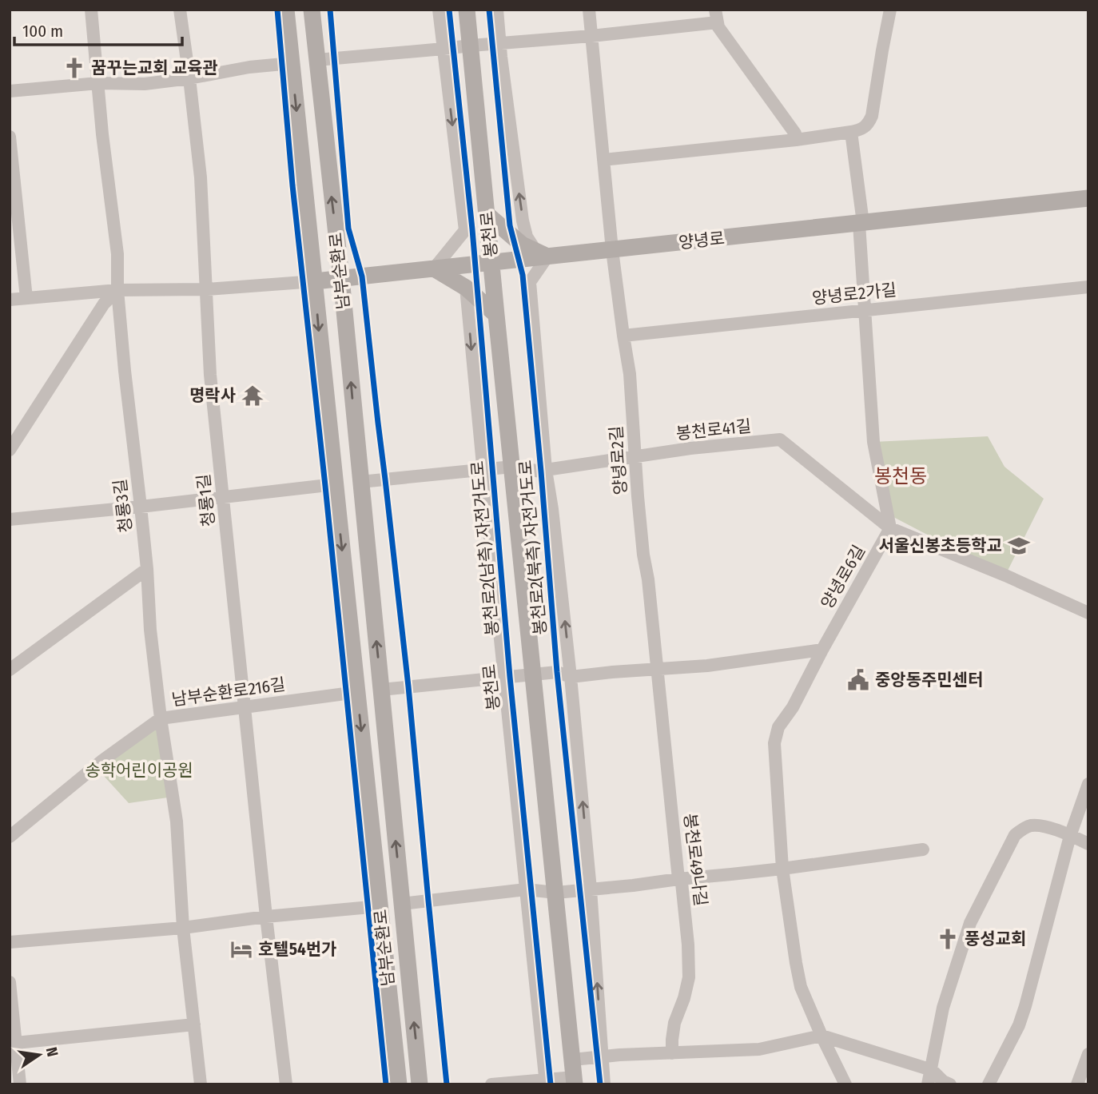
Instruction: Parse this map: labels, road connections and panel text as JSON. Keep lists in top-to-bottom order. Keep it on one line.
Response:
{"streets":{"main road":["봉천로","양녕로","남부순환로"],"street":["양녕로2가길","봉천로41길","양녕로2길","청룡1길","청룡3길","양녕로6길","남부순환로216길","봉천로49나길"],"cycle path":["봉천로2(북측) 자전거도로","봉천로2(남측) 자전거도로"]},"crossings":[["봉천로","양녕로"],["봉천로","봉천로41길"],["양녕로","남부순환로"],["양녕로","양녕로2길"],["남부순환로","남부순환로216길"],["양녕로2가길","양녕로2길"],["봉천로41길","양녕로2길"],["봉천로41길","양녕로6길"],["양녕로2길","봉천로49나길"],["청룡1길","남부순환로216길"],["청룡3길","남부순환로216길"]],"districts":["봉천동"],"parks":["송학어린이공원"],"places":{"church":["꿈꾸는교회 교육관","풍성교회"],"temple":["명락사"],"school or university":["서울신봉초등학교"],"public building":["중앙동주민센터"],"hotel":["호텔54번가"]},"scale_bar":"100 m","north":"right"}
